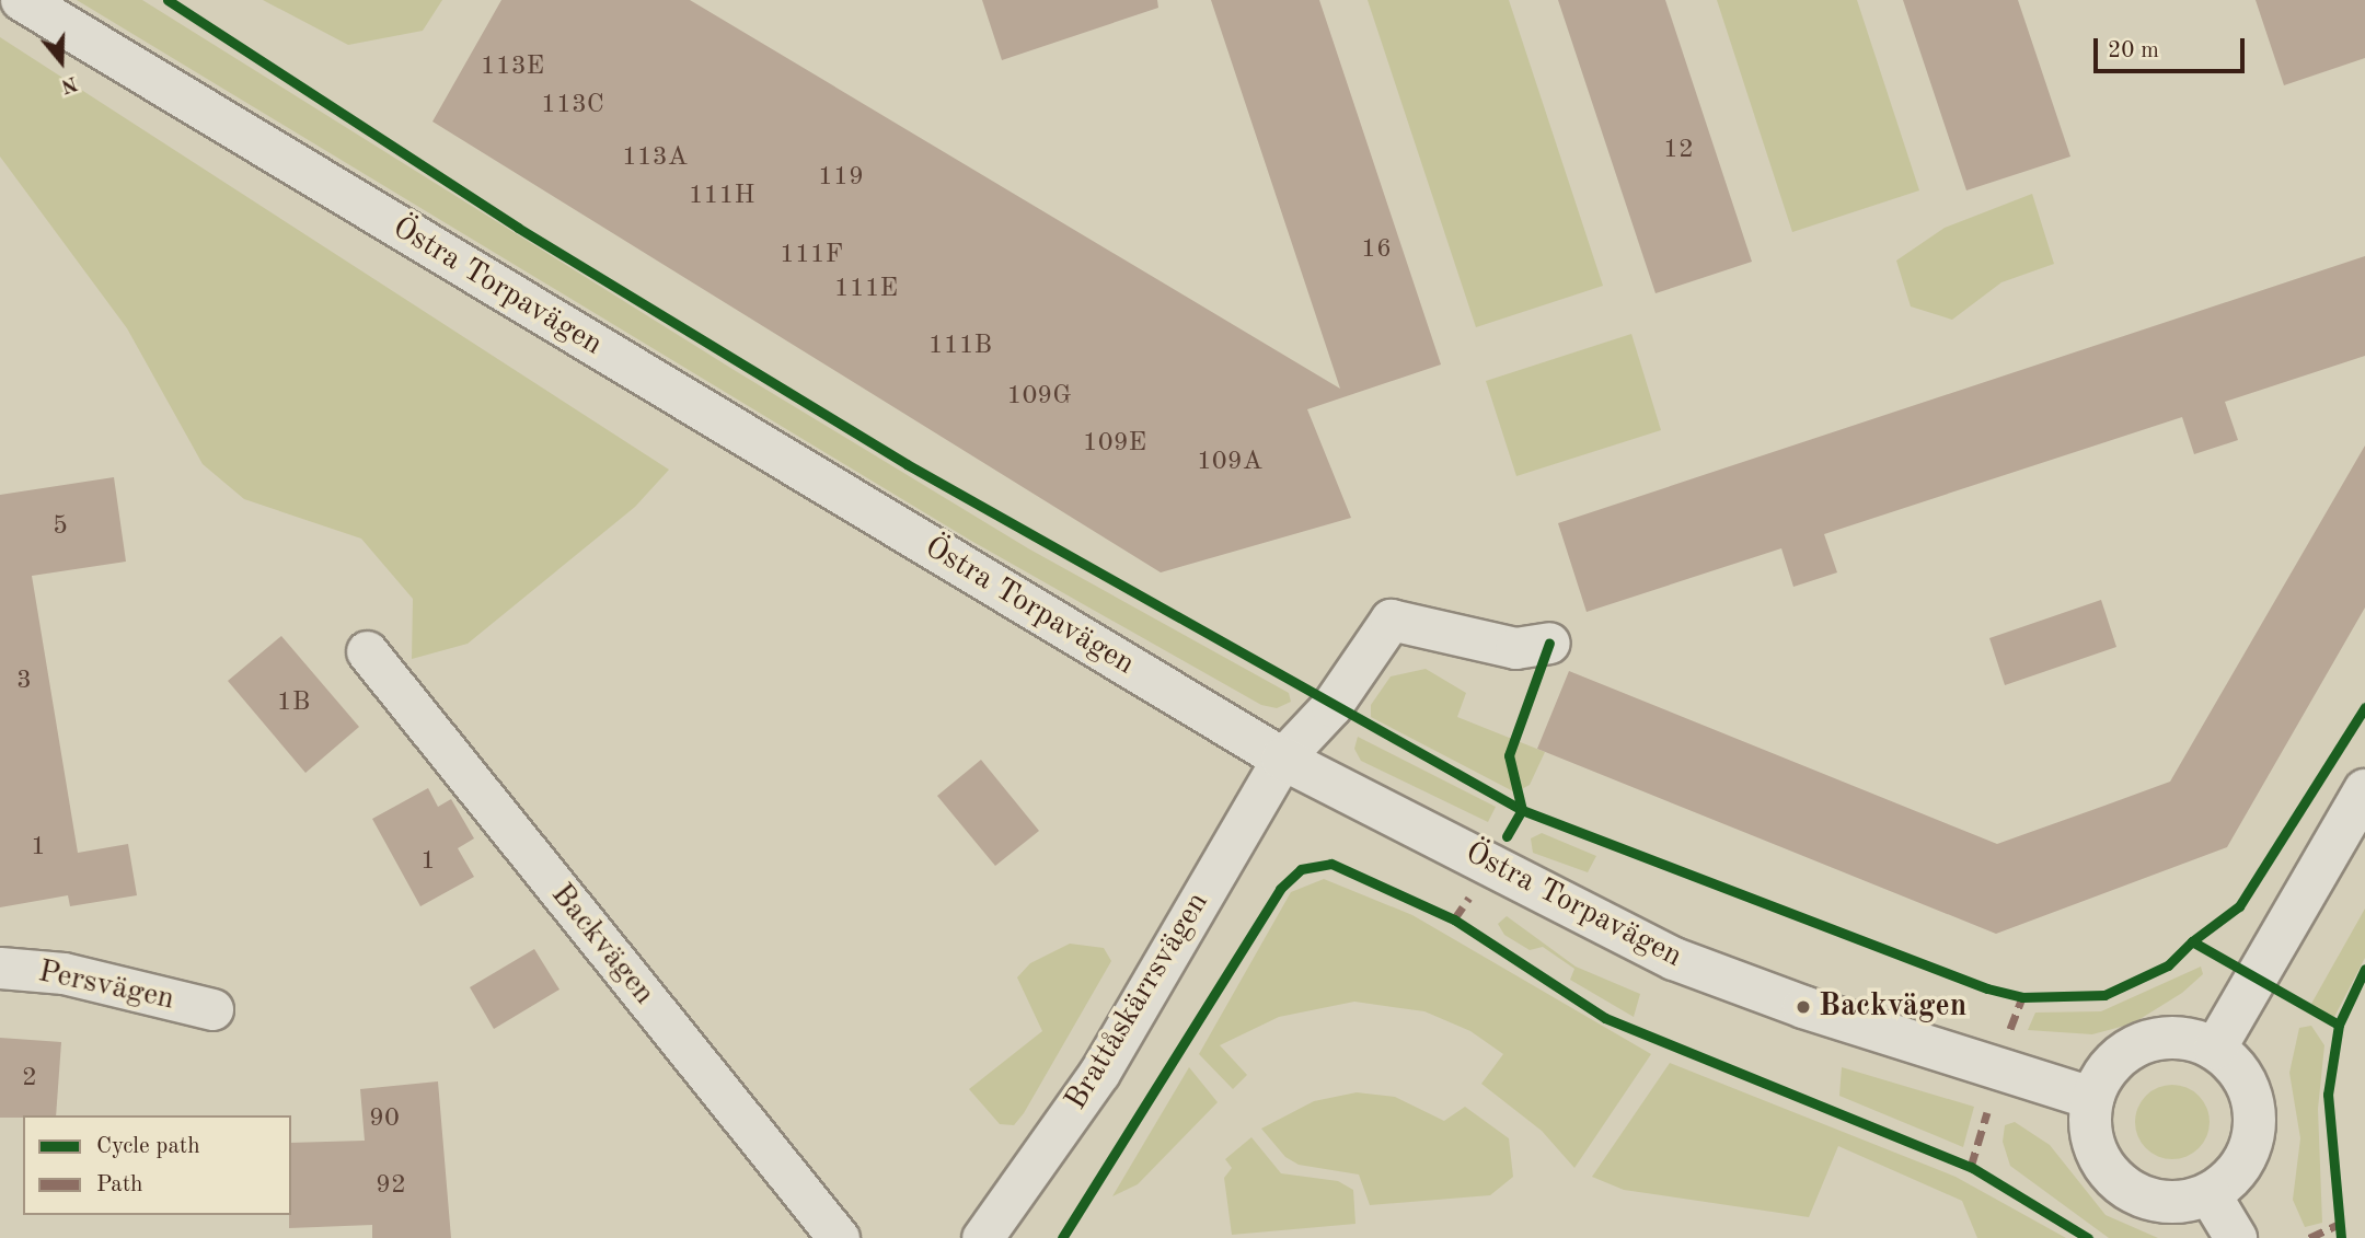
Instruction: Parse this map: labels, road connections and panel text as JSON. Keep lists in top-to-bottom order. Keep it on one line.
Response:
{"streets":{"street":["Östra Torpavägen","Backvägen","Persvägen","Brattåskärrsvägen"]},"crossings":[["Östra Torpavägen","Brattåskärrsvägen"]],"places":["Backvägen"],"house_numbers":["113E","113C","12","113A","119","111H","16","111F","111E","111B","109G","109E","109A","5","3","1B","1","1","2","90","92"],"legend":["Cycle path","Path"],"scale_bar":"20 m","north":"bottom"}
